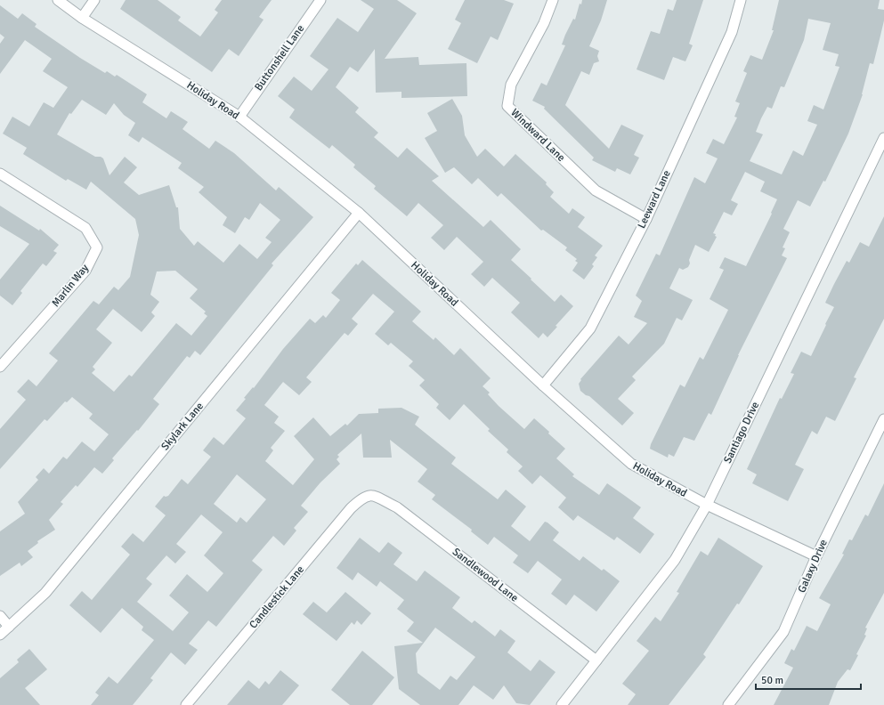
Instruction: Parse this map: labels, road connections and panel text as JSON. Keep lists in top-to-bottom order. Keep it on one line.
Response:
{"streets":{"street":["Buttonshell Lane","Holiday Road","Windward Lane","Leeward Lane","Marlin Way","Skylark Lane","Santiago Drive","Galaxy Drive","Sandlewood Lane","Candlestick Lane"]},"crossings":[["Buttonshell Lane","Holiday Road"],["Holiday Road","Leeward Lane"],["Holiday Road","Skylark Lane"],["Holiday Road","Santiago Drive"],["Holiday Road","Galaxy Drive"],["Windward Lane","Leeward Lane"],["Santiago Drive","Sandlewood Lane"],["Sandlewood Lane","Candlestick Lane"]],"scale_bar":"50 m"}
